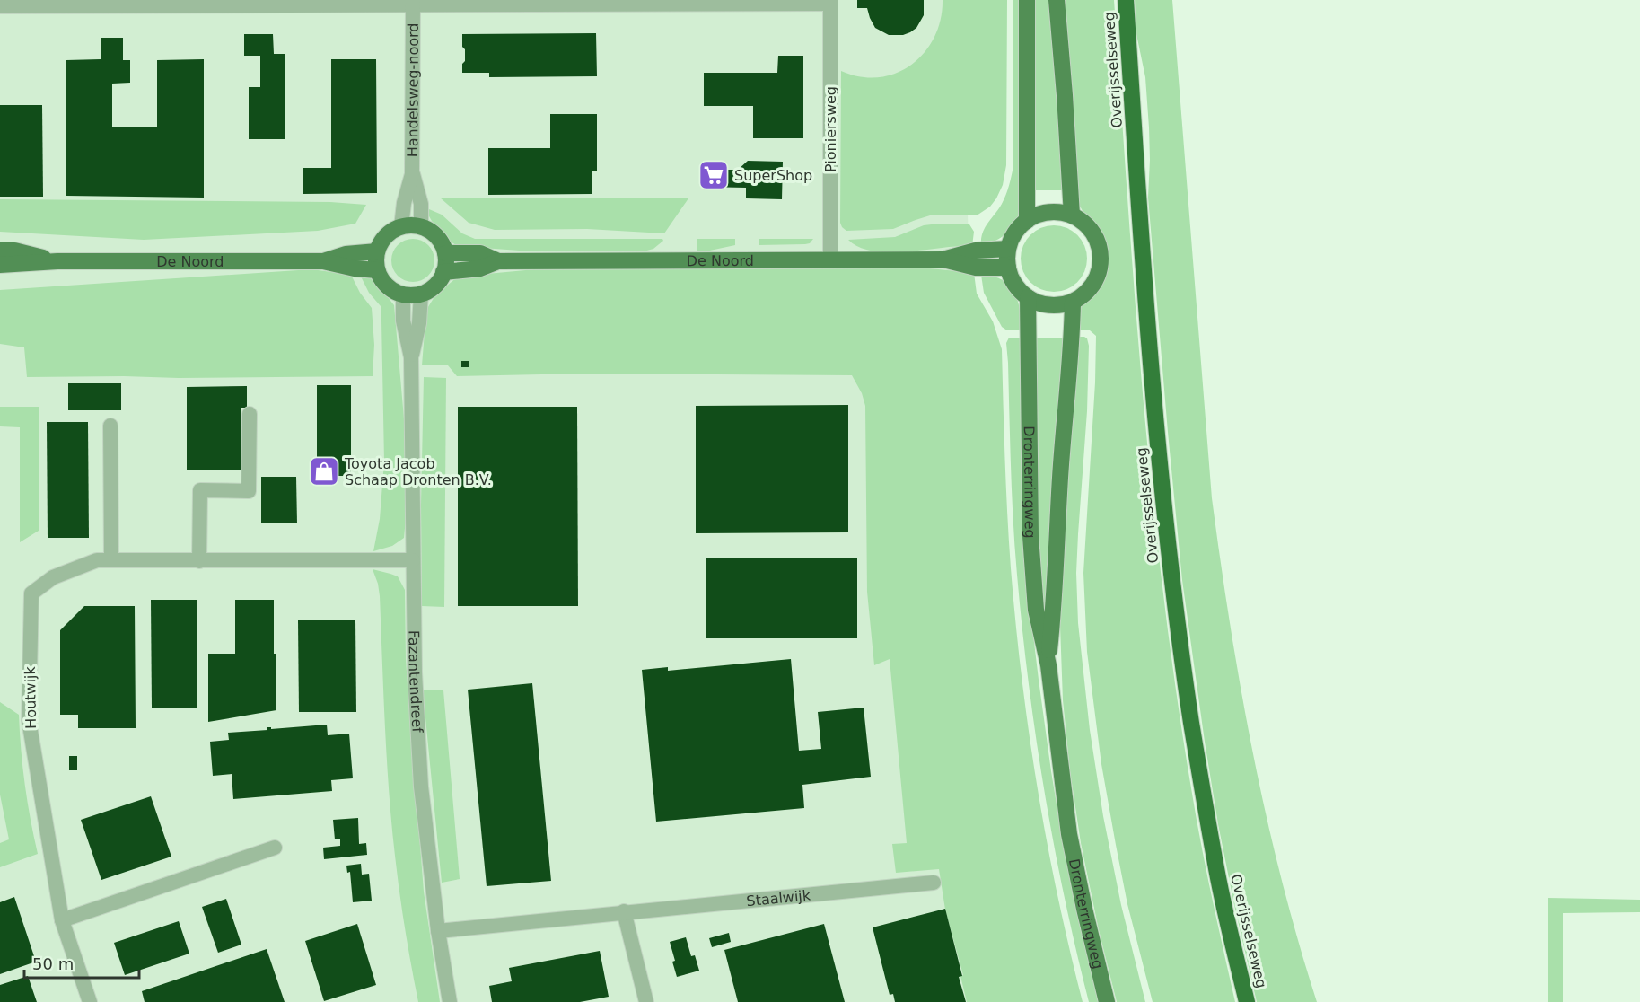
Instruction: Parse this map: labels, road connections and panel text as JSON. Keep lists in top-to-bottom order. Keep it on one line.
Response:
{"streets":{"highway":["Overijsselseweg"],"main road":["De Noord","Dronterringweg"],"street":["Handelsweg-noord","Pioniersweg","Fazantendreef","Houtwijk","Staalwijk"]},"crossings":[["Handelsweg-noord","Pioniersweg"],["Handelsweg-noord","De Noord"],["Handelsweg-noord","Fazantendreef"],["Pioniersweg","De Noord"],["De Noord","Dronterringweg"],["De Noord","Fazantendreef"],["Fazantendreef","Houtwijk"],["Fazantendreef","Staalwijk"]],"places":{"supermarket":["SuperShop"],"shop":["Toyota Jacob Schaap Dronten B.V."]},"scale_bar":"50 m"}
